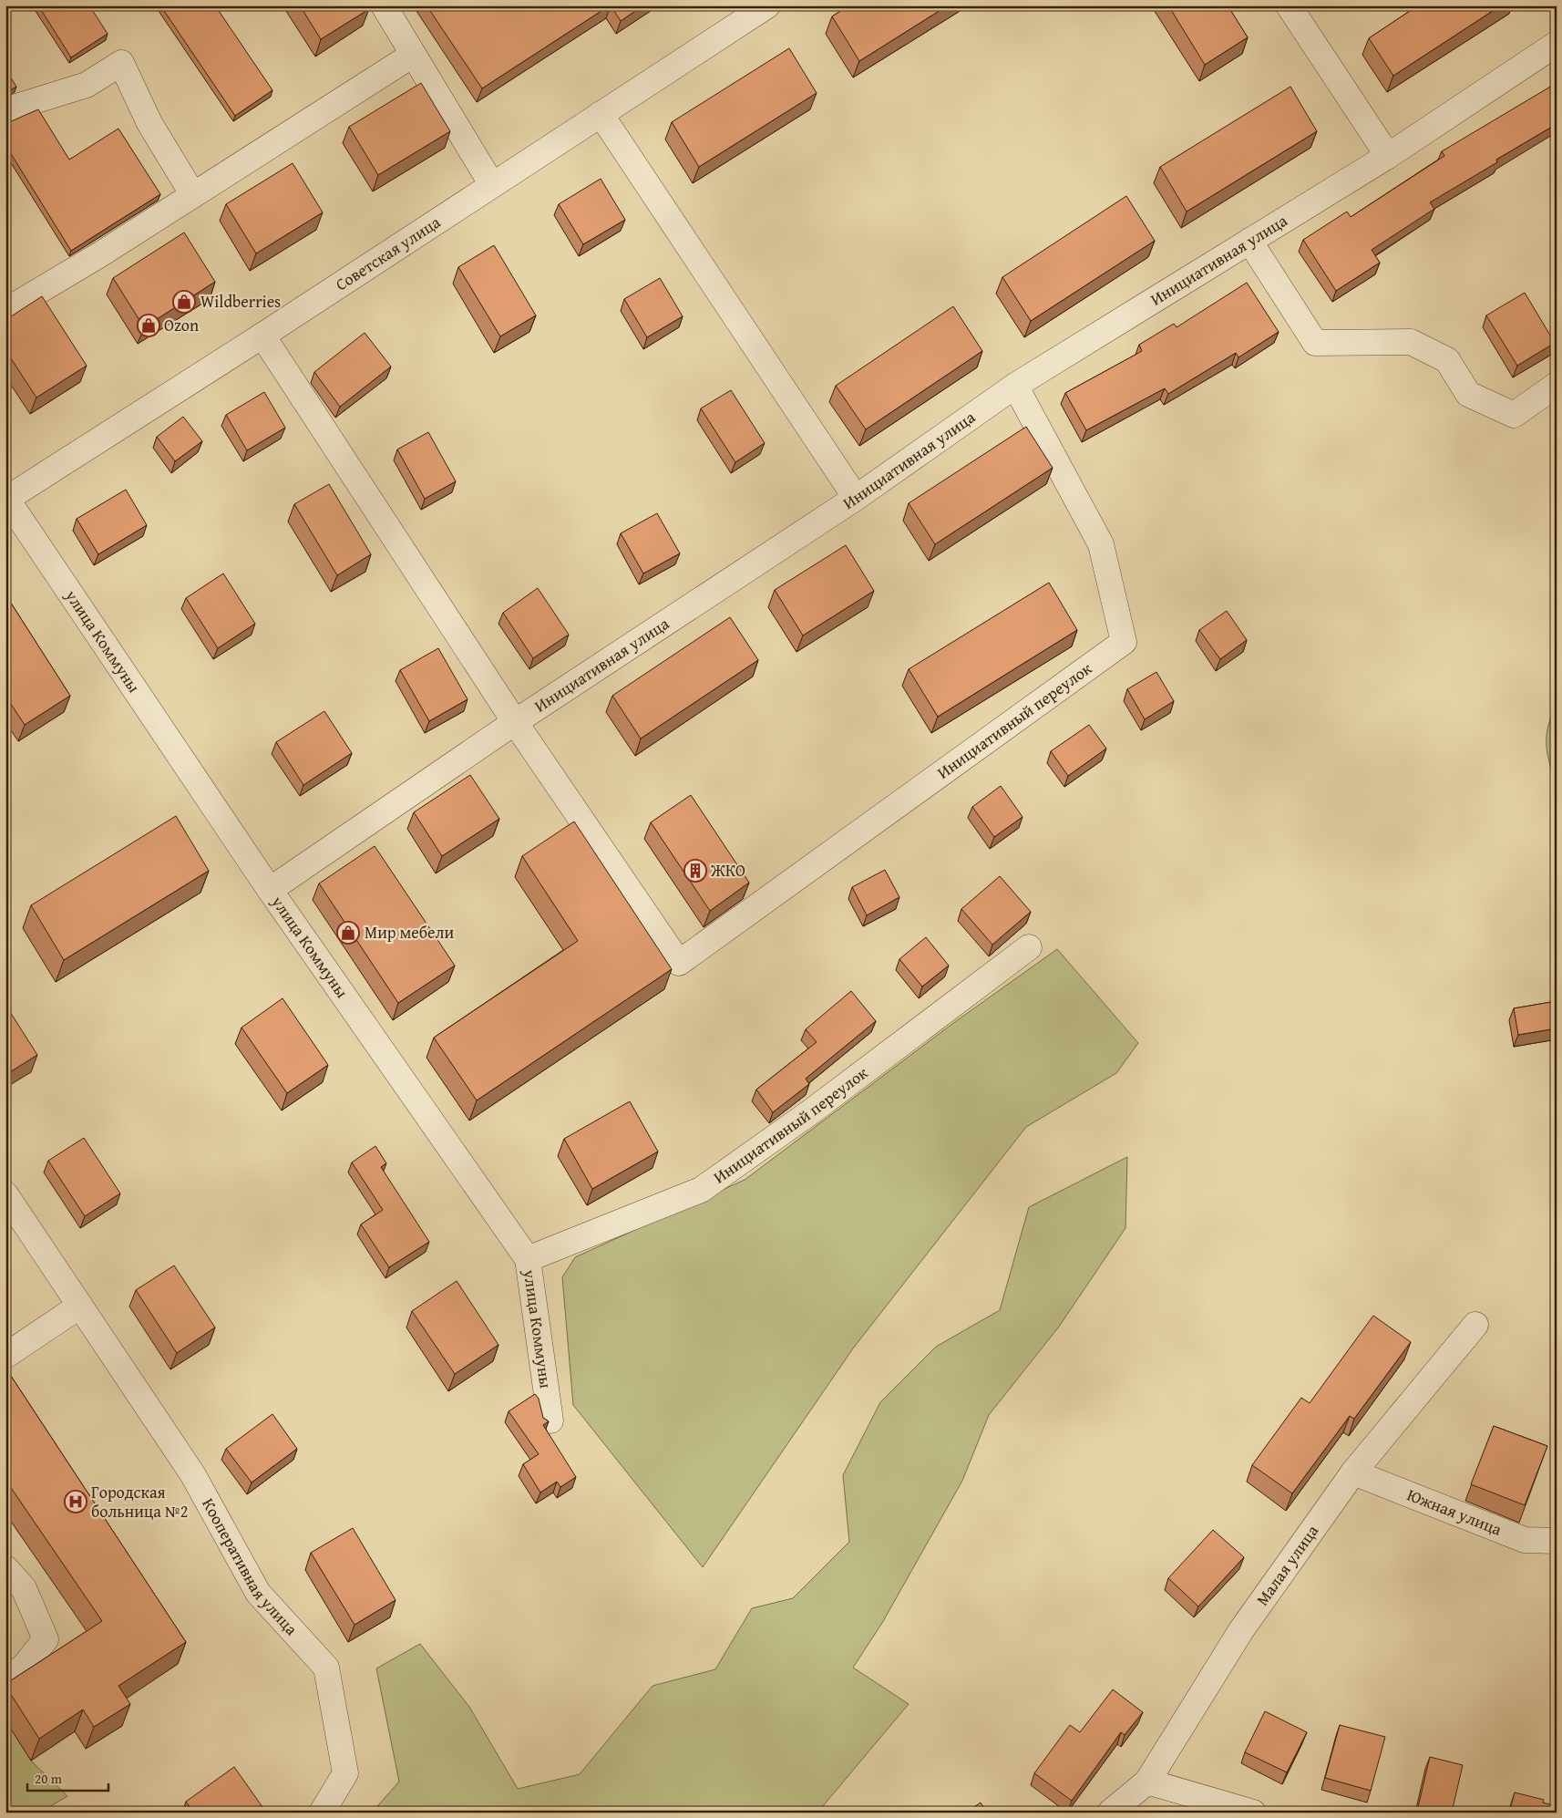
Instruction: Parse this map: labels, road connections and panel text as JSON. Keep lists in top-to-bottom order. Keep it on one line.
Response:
{"streets":{"street":["Советская улица","Инициативная улица","улица Коммуны","Инициативный переулок","Южная улица","Кооперативная улица","Малая улица"]},"crossings":[["Советская улица","улица Коммуны"],["Инициативная улица","улица Коммуны"],["Инициативная улица","Инициативный переулок"],["улица Коммуны","Инициативный переулок"],["Южная улица","Малая улица"]],"places":{"shop":["Wildberries","Ozon","Мир мебели"],"building":["ЖКО"],"hospital":["Городская больница №2"]},"scale_bar":"20 m"}
